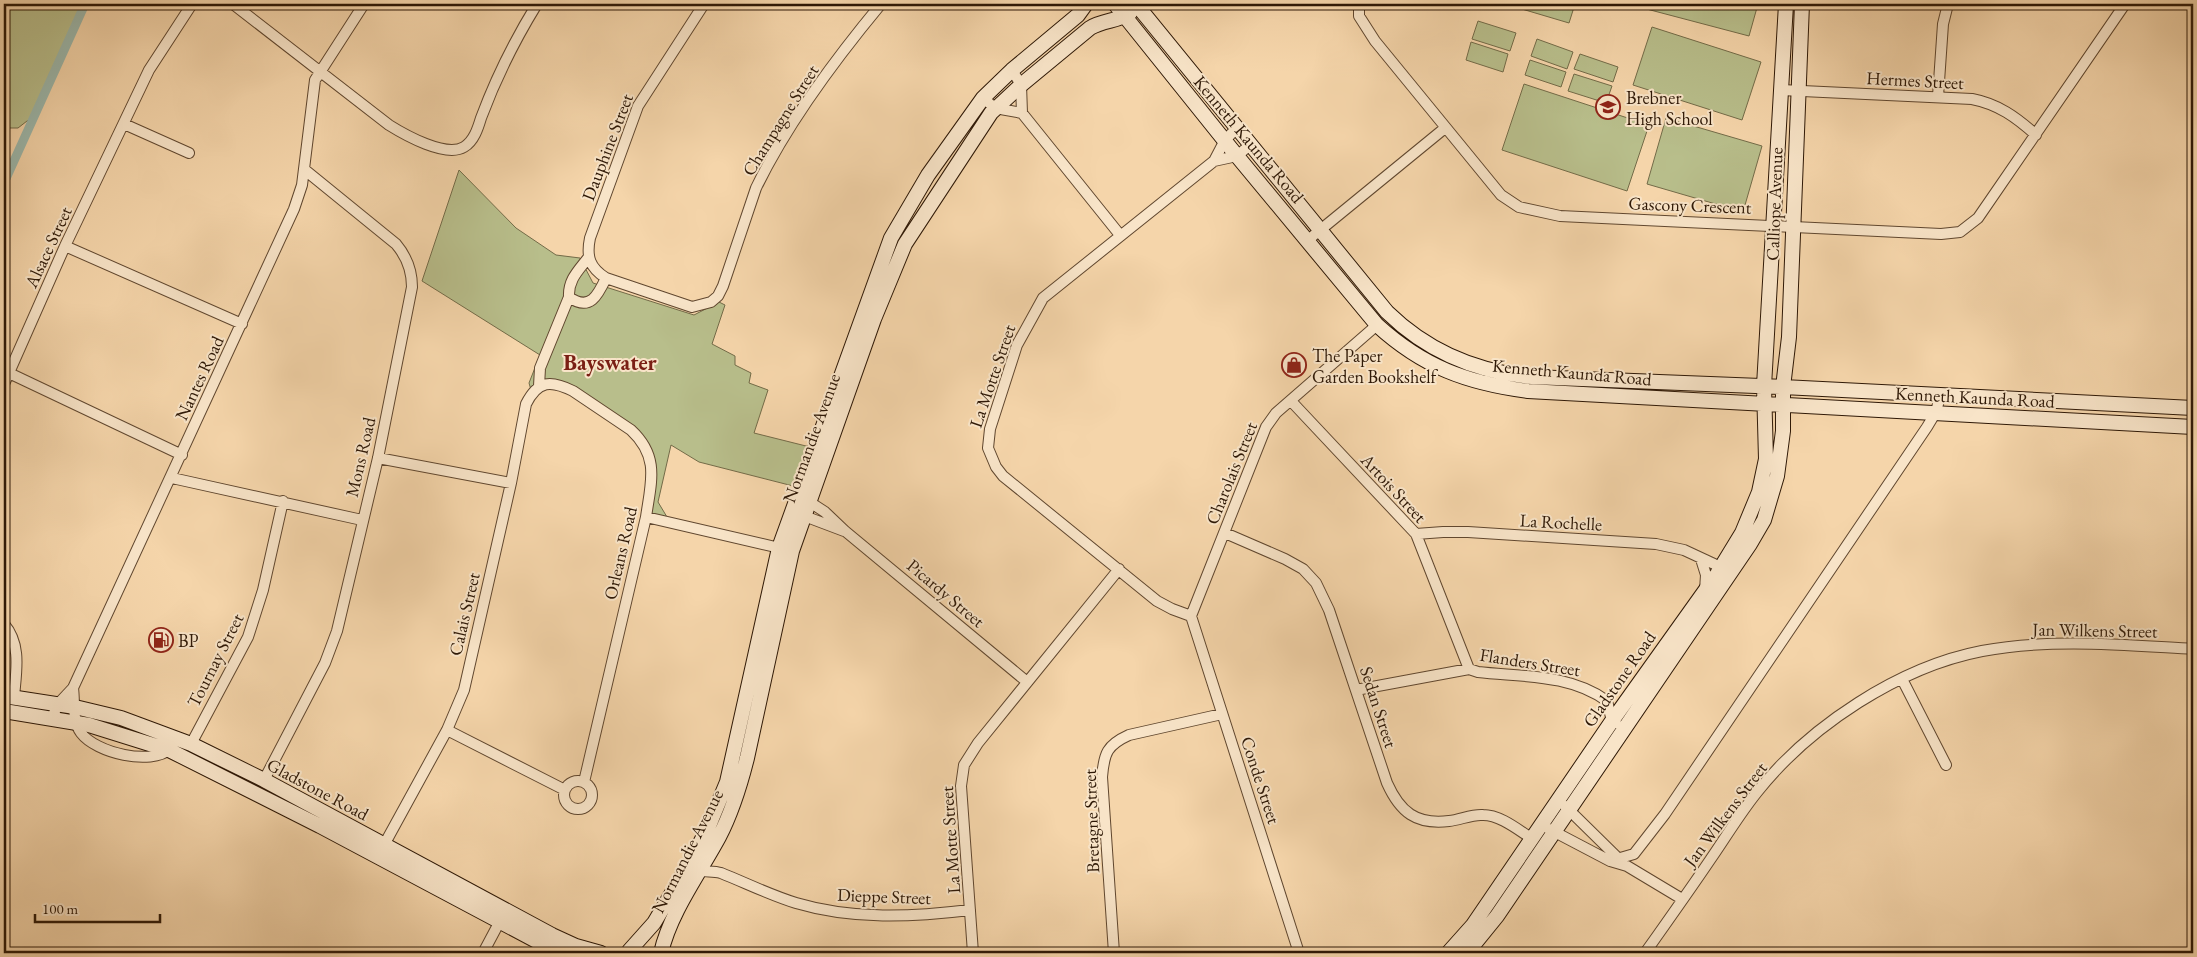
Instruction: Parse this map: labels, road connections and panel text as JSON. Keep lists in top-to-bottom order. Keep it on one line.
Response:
{"streets":{"street":["Hermes Street","Champagne Street","Kenneth Kaunda Road","Dauphine Street","Calliope Avenue","Gascony Crescent","Alsace Street","La Motte Street","Nantes Road","Normandie Avenue","Mons Road","Charolais Street","Artois Street","La Rochelle","Orleans Road","Picardy Street","Calais Street","Jan Wilkens Street","Tournay Street","Flanders Street","Gladstone Road","Sedan Street","Conde Street","Bretagne Street","Dieppe Street"]},"crossings":[["Hermes Street","Calliope Avenue"],["Hermes Street","Gascony Crescent"],["Champagne Street","Dauphine Street"],["Kenneth Kaunda Road","Calliope Avenue"],["Kenneth Kaunda Road","La Motte Street"],["Kenneth Kaunda Road","Normandie Avenue"],["Kenneth Kaunda Road","Charolais Street"],["Kenneth Kaunda Road","Gladstone Road"],["Calliope Avenue","Gascony Crescent"],["Calliope Avenue","Gladstone Road"],["La Motte Street","Charolais Street"],["La Motte Street","Picardy Street"],["La Motte Street","Conde Street"],["La Motte Street","Dieppe Street"],["Nantes Road","Mons Road"],["Nantes Road","Gladstone Road"],["Normandie Avenue","Picardy Street"],["Normandie Avenue","Dieppe Street"],["Mons Road","Gladstone Road"],["Charolais Street","Artois Street"],["Charolais Street","Sedan Street"],["Charolais Street","Conde Street"],["Artois Street","La Rochelle"],["Artois Street","Flanders Street"],["La Rochelle","Gladstone Road"],["Orleans Road","Calais Street"],["Calais Street","Gladstone Road"],["Tournay Street","Gladstone Road"],["Flanders Street","Sedan Street"],["Gladstone Road","Sedan Street"],["Conde Street","Bretagne Street"]],"districts":["Bayswater"],"places":{"school or university":["Brebner High School"],"shop":["The Paper Garden Bookshelf"],"fuel station":["BP"]},"scale_bar":"100 m"}
